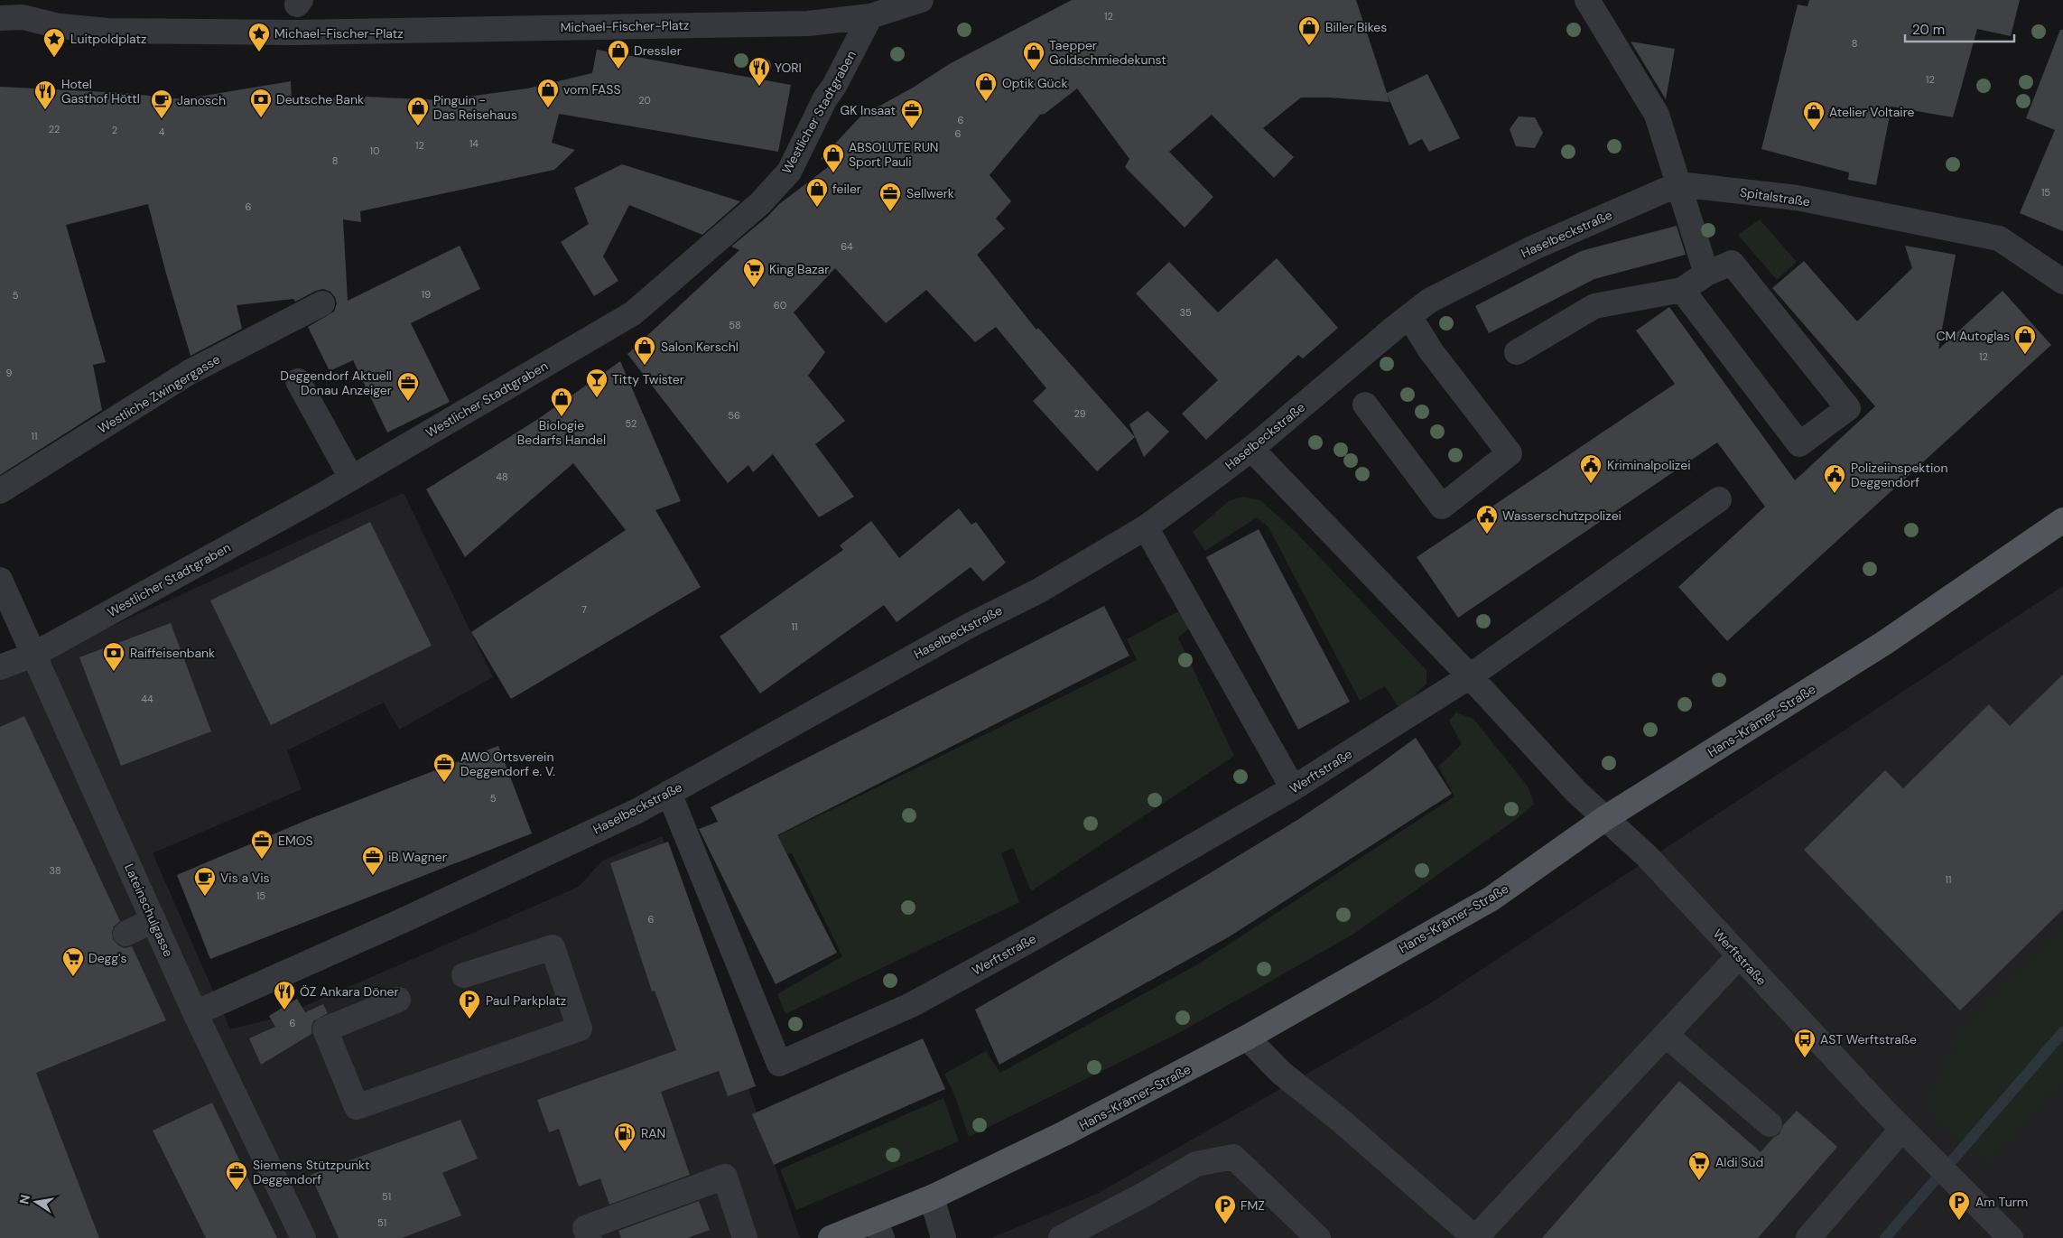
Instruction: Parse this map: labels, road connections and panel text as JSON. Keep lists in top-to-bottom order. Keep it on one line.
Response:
{"streets":{"main road":["Hans-Krämer-Straße"],"street":["Michael-Fischer-Platz","Westlicher Stadtgraben","Spitalstraße","Haselbeckstraße","Westliche Zwingergasse","Werftstraße","Lateinschulgasse"]},"crossings":[["Michael-Fischer-Platz","Westlicher Stadtgraben"],["Westlicher Stadtgraben","Lateinschulgasse"],["Spitalstraße","Haselbeckstraße"],["Haselbeckstraße","Werftstraße"],["Haselbeckstraße","Lateinschulgasse"],["Hans-Krämer-Straße","Werftstraße"]],"places":{"shop":["Biller Bikes","Dressler","Taepper Goldschmiedekunst","Optik Gück","vom FASS","Pinguin - Das Reisehaus","Atelier Voltaire","ABSOLUTE RUN Sport Pauli","feiler","CM Autoglas","Salon Kerschl","Biologie Bedarfs Handel"],"place":["Michael-Fischer-Platz","Luitpoldplatz"],"restaurant":["YORI","Hotel Gasthof Höttl","ÖZ Ankara Döner"],"bank":["Deutsche Bank","Raiffeisenbank"],"cafe":["Janosch","Vis a Vis"],"office":["GK Insaat","Sellwerk","Deggendorf Aktuell Donau Anzeiger","AWO Ortsverein Deggendorf e. V.","EMOS","iB Wagner","Siemens Stützpunkt Deggendorf"],"supermarket":["King Bazar","Degg's","Aldi Süd"],"bar":["Titty Twister"],"public building":["Kriminalpolizei","Polizeiinspektion Deggendorf","Wasserschutzpolizei"],"parking":["Paul Parkplatz","Am Turm","FMZ"],"bus stop":["AST Werftstraße"],"fuel station":["RAN"]},"house_numbers":["12","8","12","20","6","22","2","4","6","14","12","10","8","15","6","64","19","5","60","35","58","12","9","29","56","52","11","48","7","11","44","5","38","11","15","6","6","51","51"],"scale_bar":"20 m","north":"left"}
